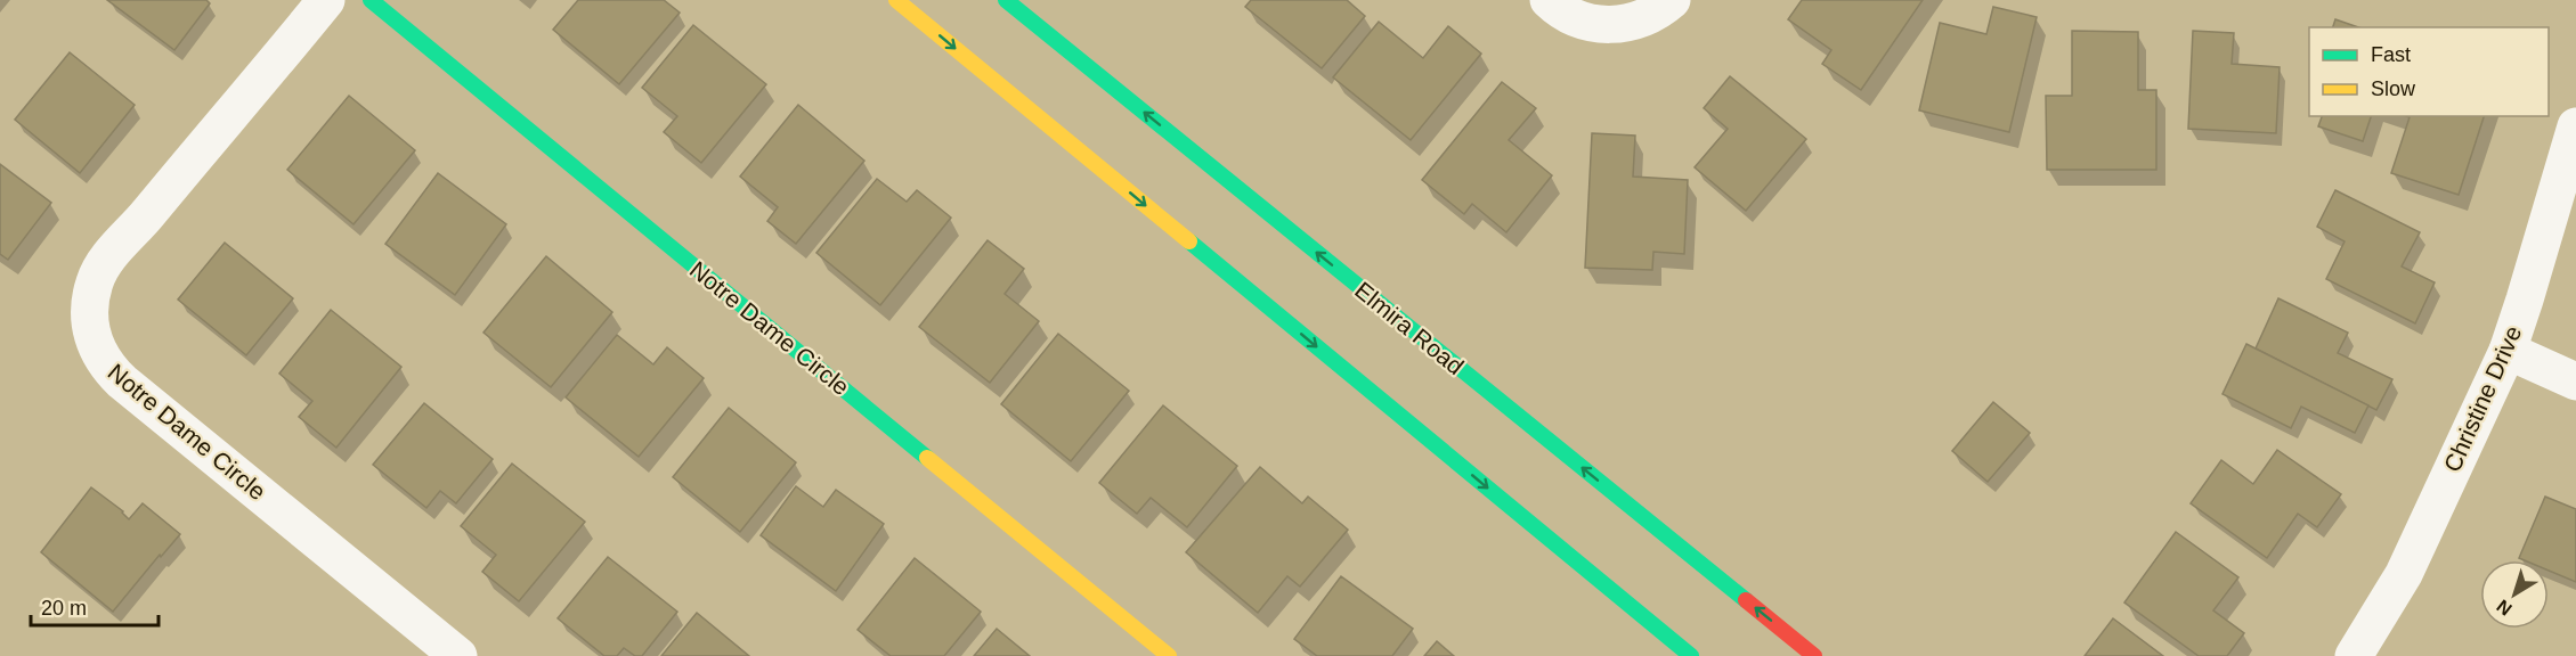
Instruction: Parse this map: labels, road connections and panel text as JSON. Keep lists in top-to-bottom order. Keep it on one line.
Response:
{"streets":{"main road":["Notre Dame Circle","Elmira Road"],"street":["Christine Drive"]},"legend":["Fast","Slow"],"scale_bar":"20 m","north":"bottom left"}
